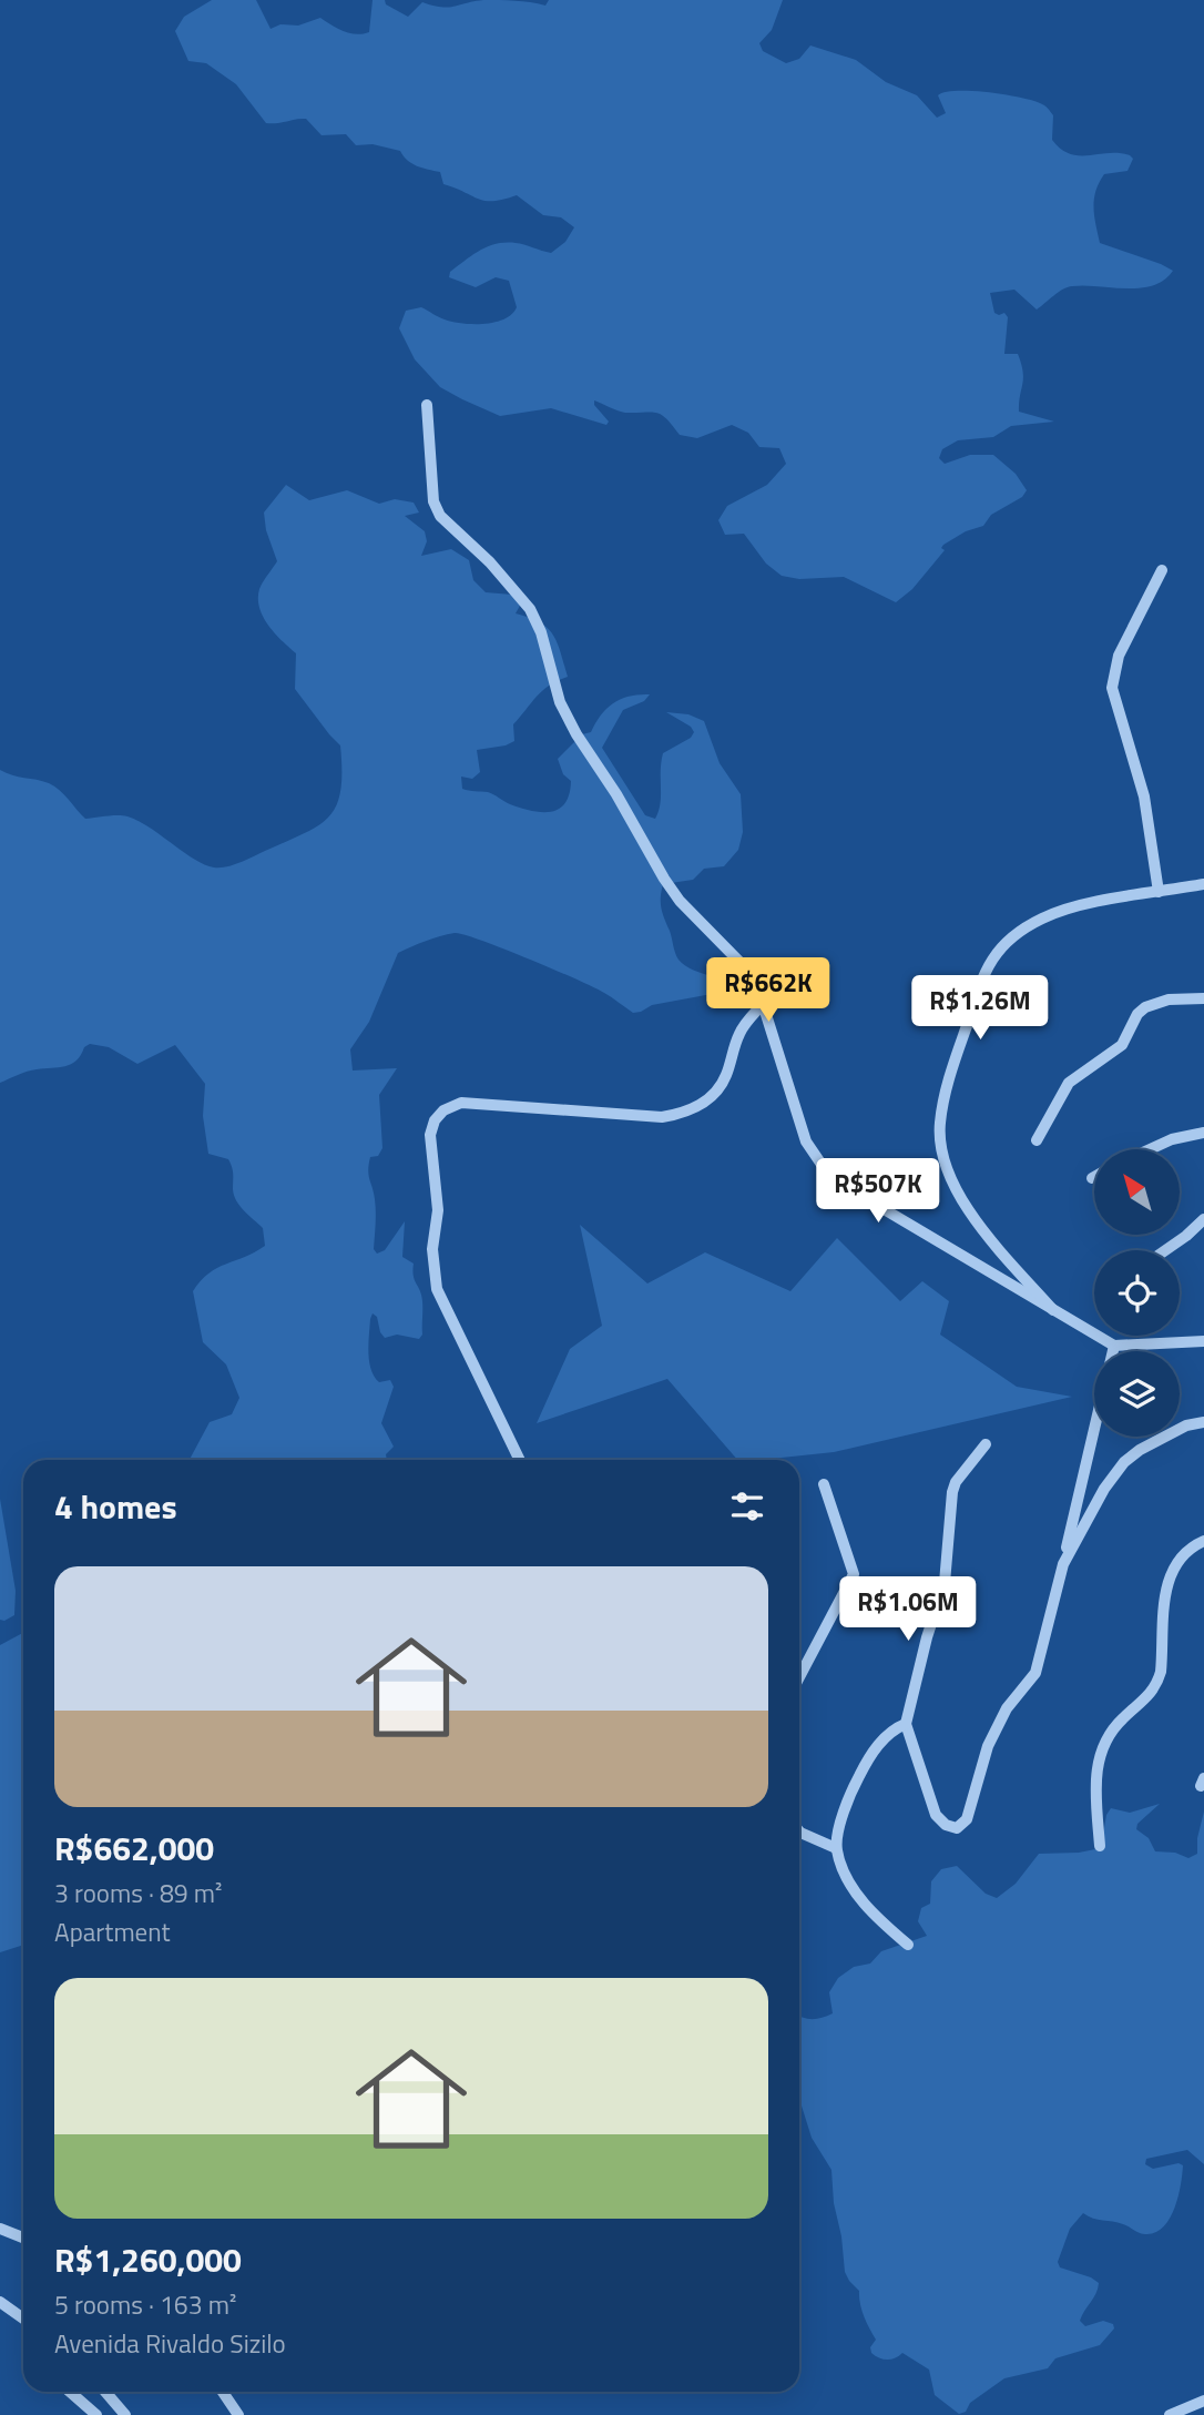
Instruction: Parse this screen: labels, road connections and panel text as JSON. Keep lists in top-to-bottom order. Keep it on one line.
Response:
{"north":"top left","page":{"price":["R$662K","R$1.26M","R$507K","R$1.06M"],"heading":"4 homes","list":[{"name":"R$662,000","note":"3 rooms · 89 m² · Apartment"},{"name":"R$1,260,000","note":"5 rooms · 163 m² · Avenida Rivaldo Sizilo"}]}}
